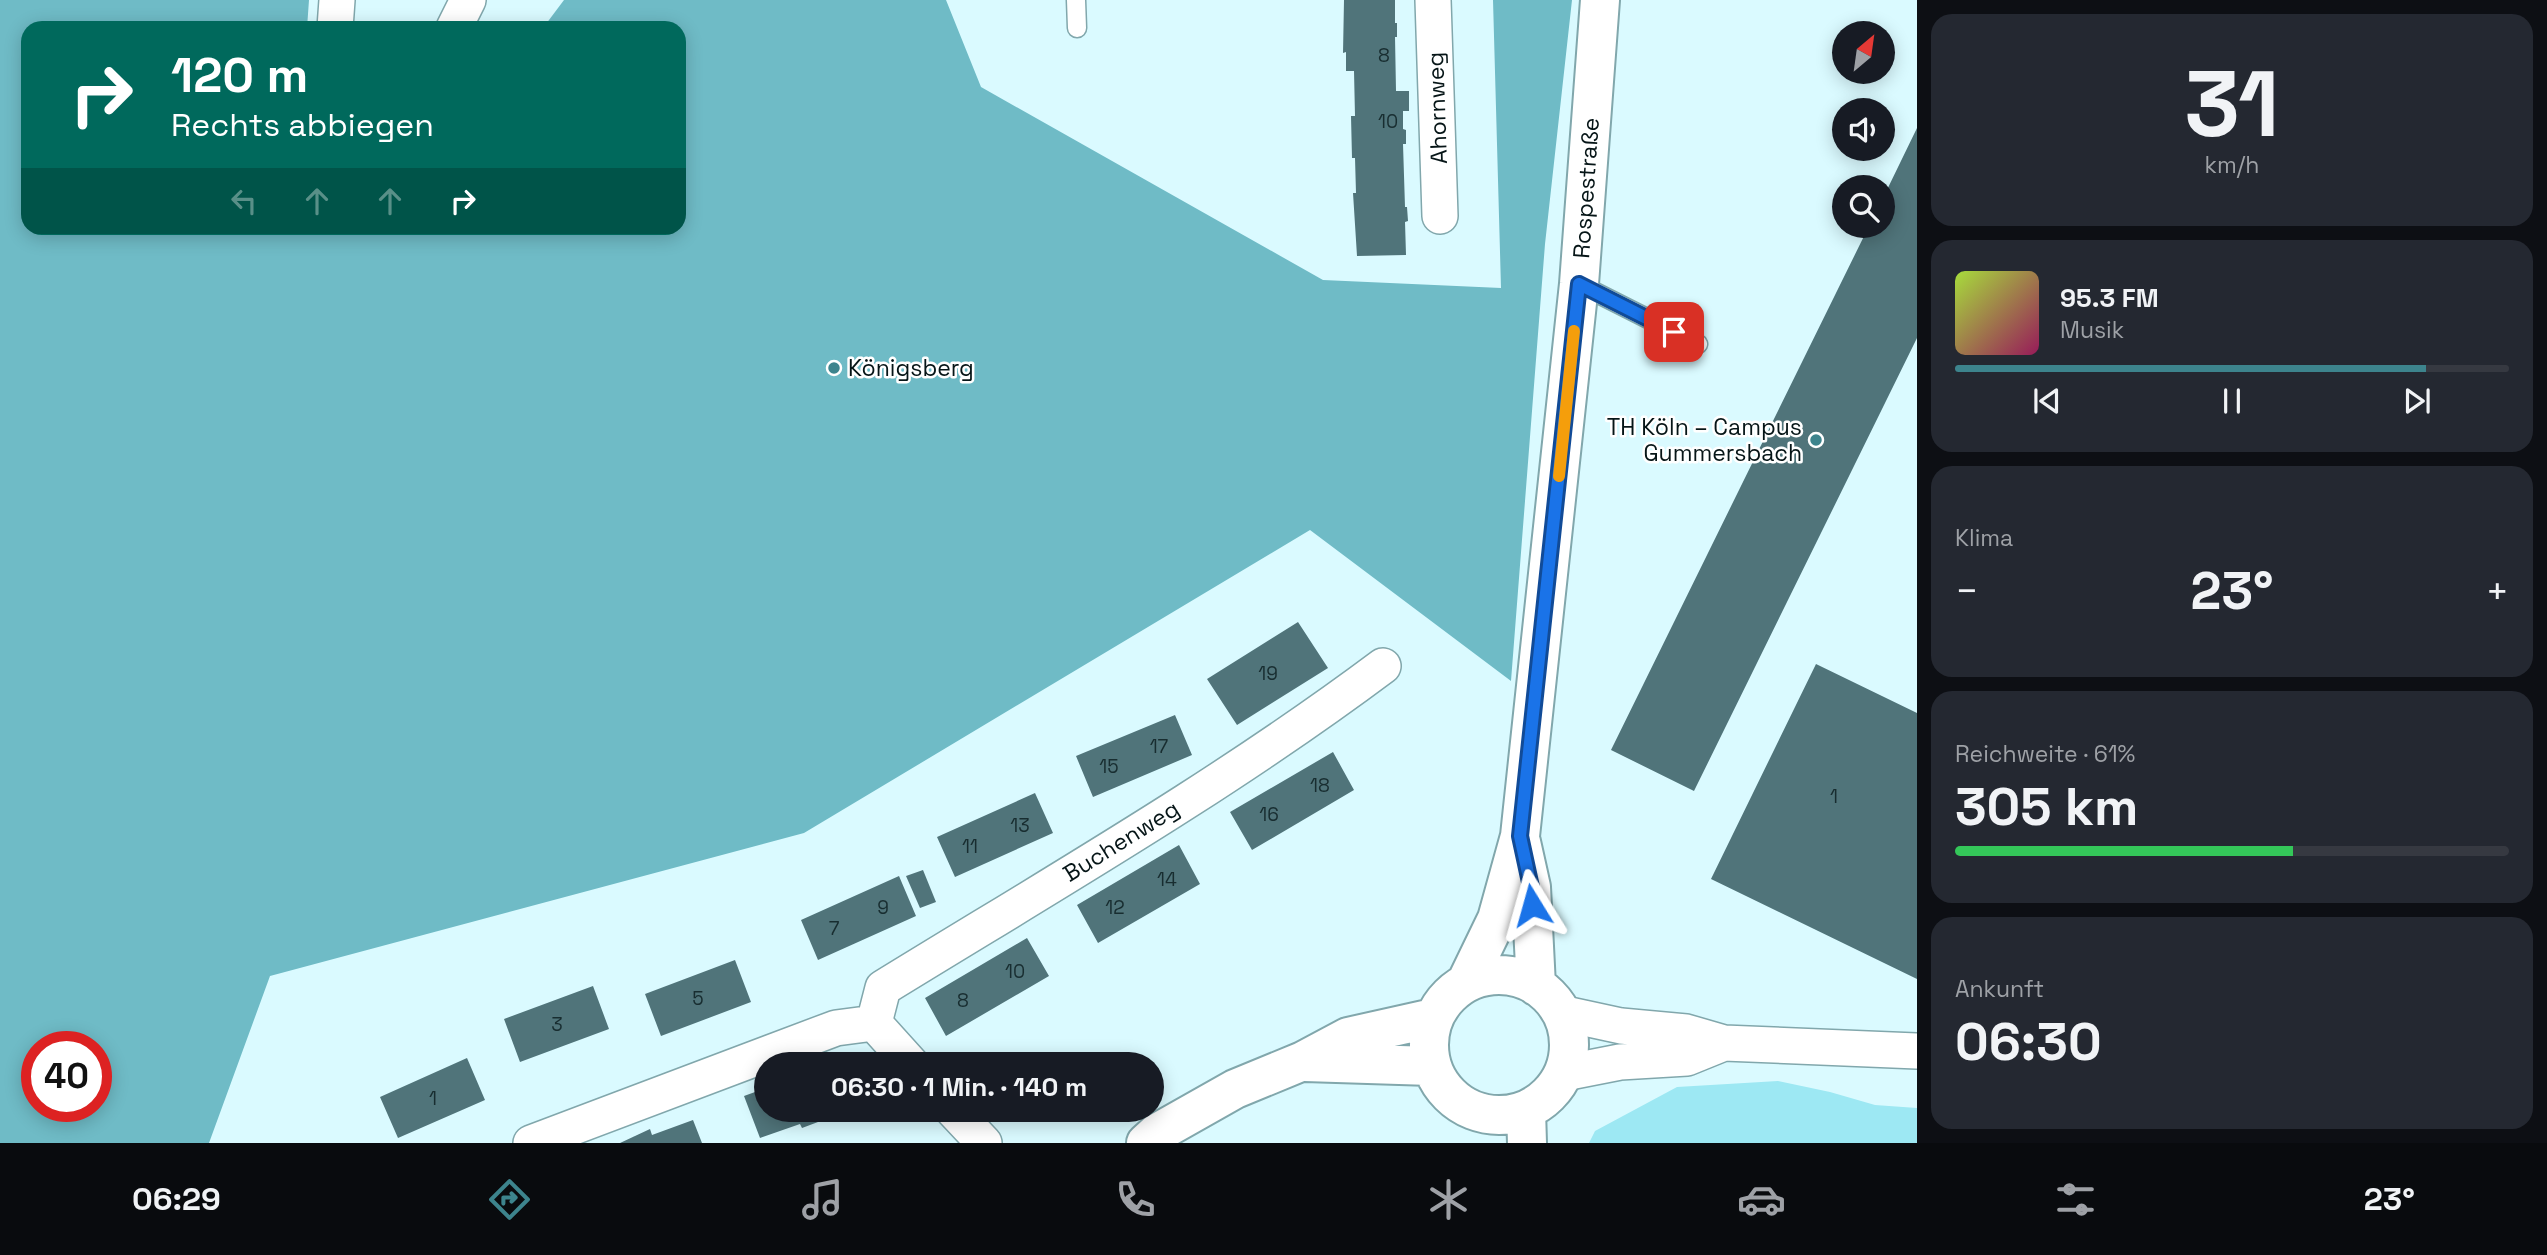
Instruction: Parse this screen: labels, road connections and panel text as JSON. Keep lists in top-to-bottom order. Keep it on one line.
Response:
{"streets":{"street":["Ahornweg","Rospestraße","Buchenweg"]},"places":["Königsberg","TH Köln – Campus Gummersbach"],"house_numbers":["8","10","19","17","15","18","1","16","13","11","14","9","12","7","10","5","8","3","1"],"north":"top right","page":{"tile":[["31","km/h"],"Klima",["Reichweite · 61%","305 km"],["Ankunft","06:30"]],"turn":["120 m","Rechts abbiegen"],"song":["95.3 FM","Musik"],"heat":["−","23°","+"],"limit":"40","trip":"06:30 · 1 Min. · 140 m","tabs":["06:29","23°"]}}
